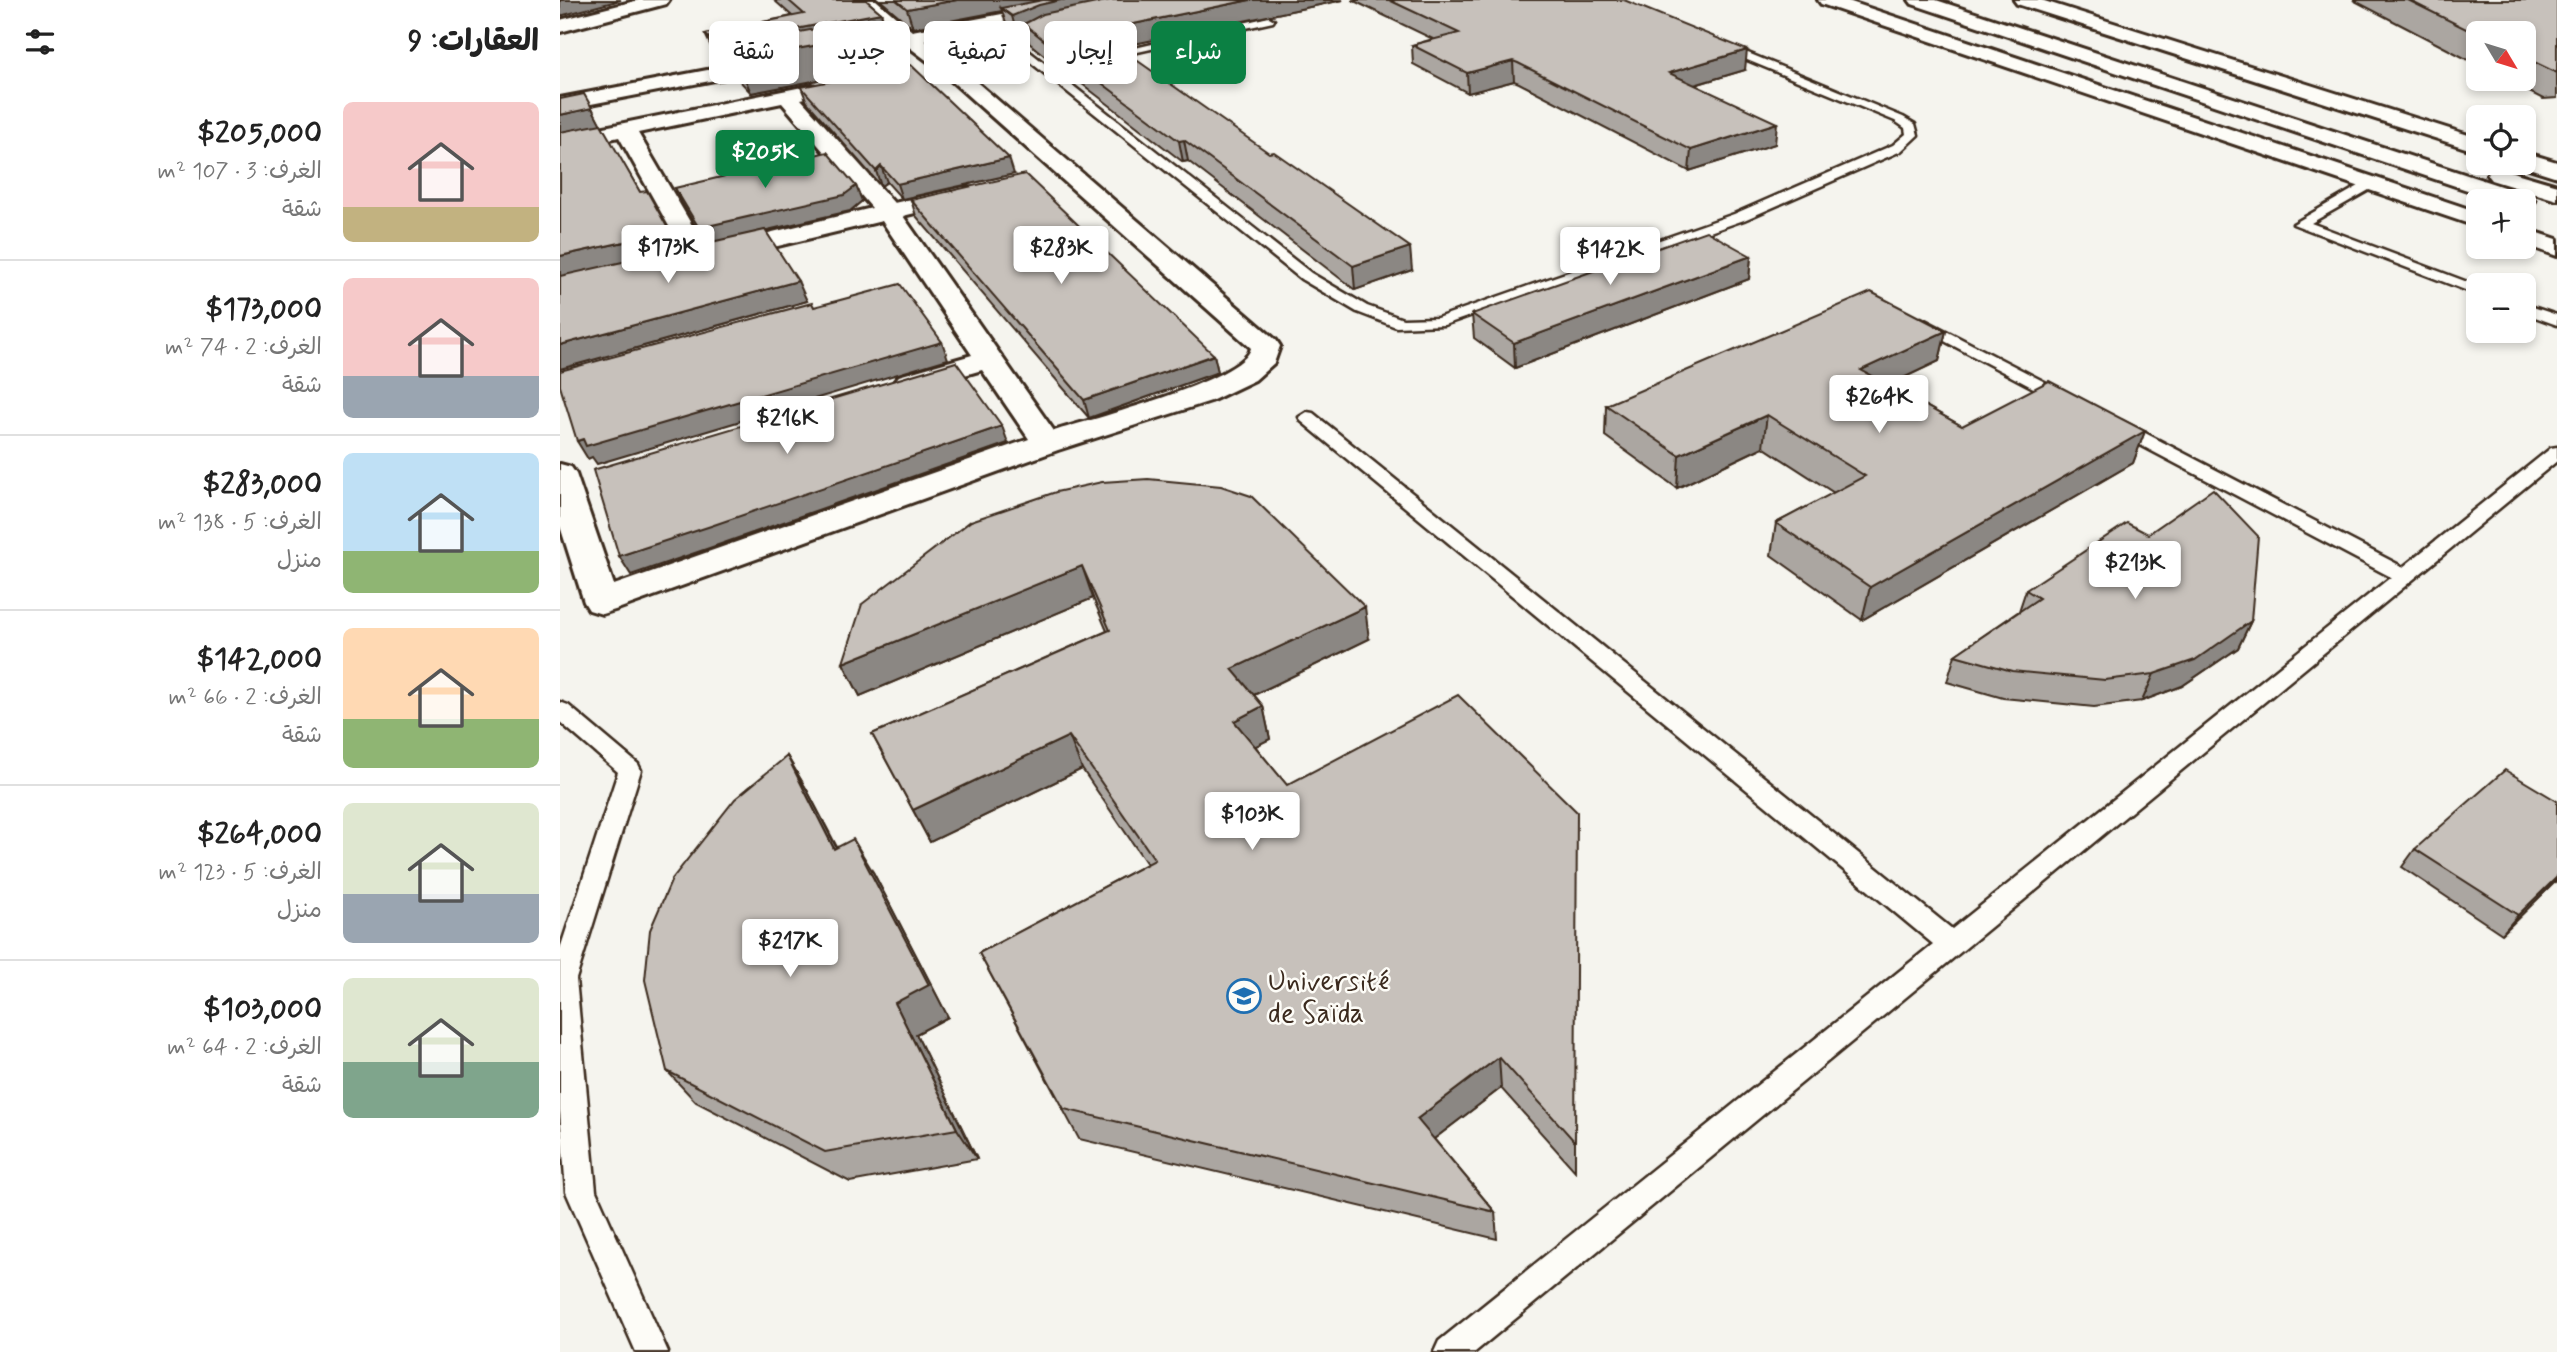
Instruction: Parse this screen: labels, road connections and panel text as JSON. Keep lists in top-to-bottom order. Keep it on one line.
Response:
{"places":{"school or university":["Université de Saïda"]},"north":"bottom right","page":{"heading":"العقارات: 9","map_buttons":["+","−"],"chip":["شراء","إيجار","تصفية","جديد","شقة"],"list":[{"name":"$205,000","note":"الغرف: 3 · 107 m² · شقة"},{"name":"$173,000","note":"الغرف: 2 · 74 m² · شقة"},{"name":"$283,000","note":"الغرف: 5 · 138 m² · منزل"},{"name":"$142,000","note":"الغرف: 2 · 66 m² · شقة"},{"name":"$264,000","note":"الغرف: 5 · 123 m² · منزل"},{"name":"$103,000","note":"الغرف: 2 · 64 m² · شقة"}],"price":["$205K","$173K","$283K","$142K","$264K","$216K","$213K","$103K","$217K"]}}
